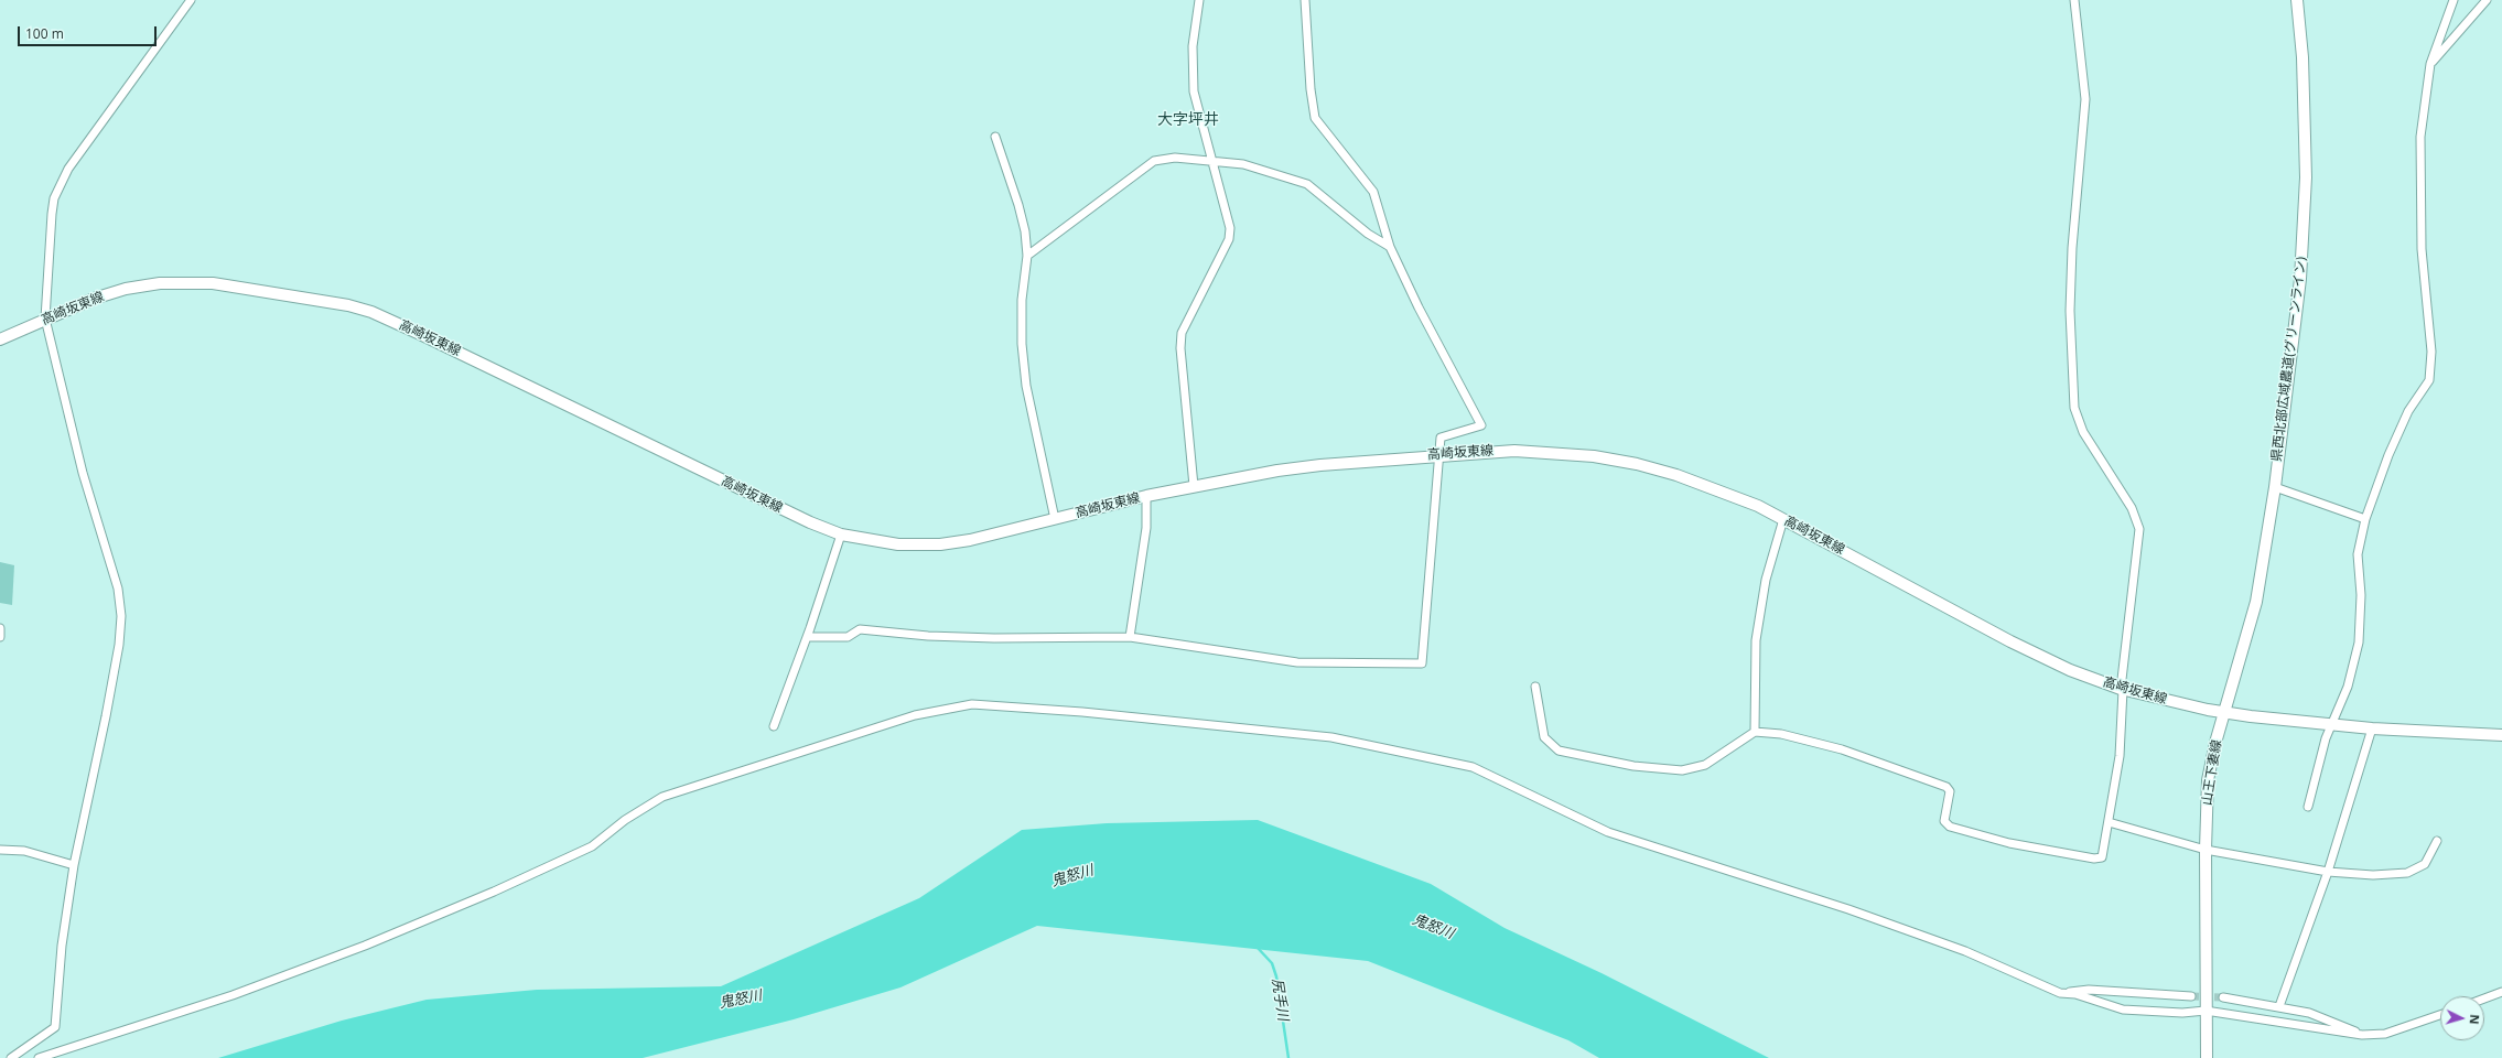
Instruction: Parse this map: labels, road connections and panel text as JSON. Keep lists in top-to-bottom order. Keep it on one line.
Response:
{"streets":{"main road":["高崎坂東線","県西北部広域農道(グリーンライン)","山王下妻線"]},"crossings":[["高崎坂東線","県西北部広域農道(グリーンライン)"],["高崎坂東線","山王下妻線"],["県西北部広域農道(グリーンライン)","山王下妻線"]],"districts":["大字坪井"],"water":["鬼怒川","尻手川"],"scale_bar":"100 m","north":"right"}
